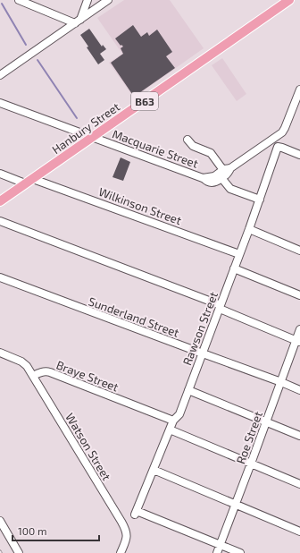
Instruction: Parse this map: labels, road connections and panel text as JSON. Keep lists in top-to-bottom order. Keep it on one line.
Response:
{"streets":{"main road":["B63","Hanbury Street"],"street":["Macquarie Street","Wilkinson Street","Sunderland Street","Rawson Street","Braye Street","Roe Street","Watson Street"]},"crossings":[["Hanbury Street","Macquarie Street"],["Hanbury Street","Wilkinson Street"],["Wilkinson Street","Rawson Street"],["Sunderland Street","Rawson Street"],["Sunderland Street","Roe Street"],["Rawson Street","Braye Street"],["Rawson Street","Roe Street"],["Braye Street","Watson Street"]],"scale_bar":"100 m"}
